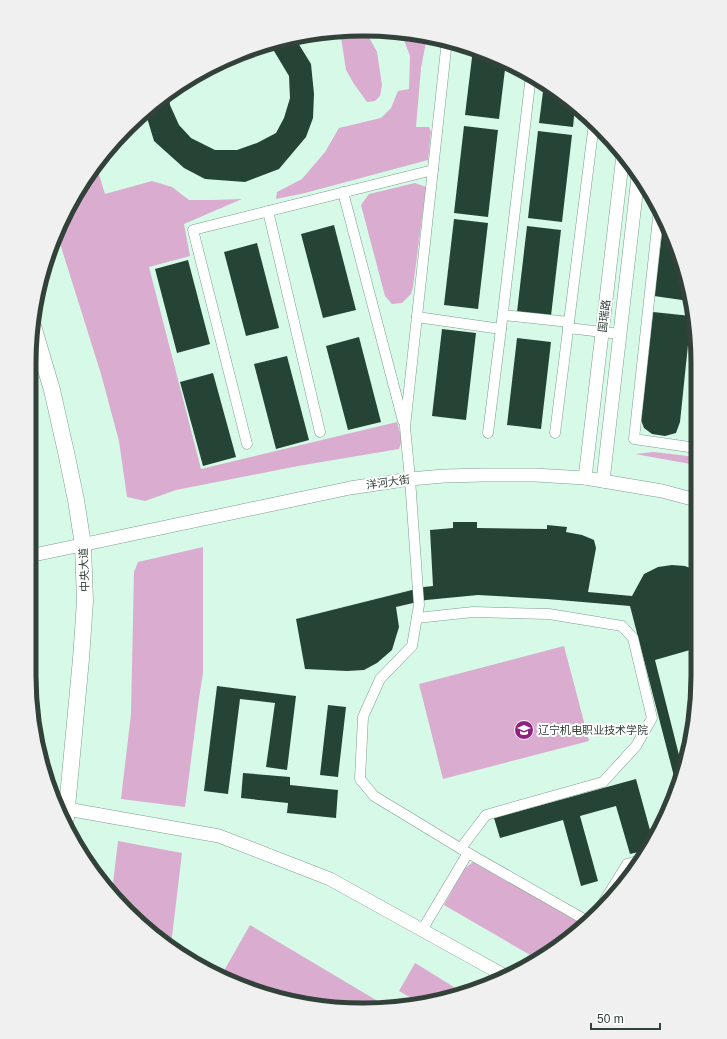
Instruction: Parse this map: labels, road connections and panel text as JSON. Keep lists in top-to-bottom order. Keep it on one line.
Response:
{"streets":{"main road":["中央大道"],"street":["国瑞路","洋河大街"]},"crossings":[["国瑞路","洋河大街"],["洋河大街","中央大道"]],"places":{"school or university":["辽宁机电职业技术学院"]},"scale_bar":"50 m"}
